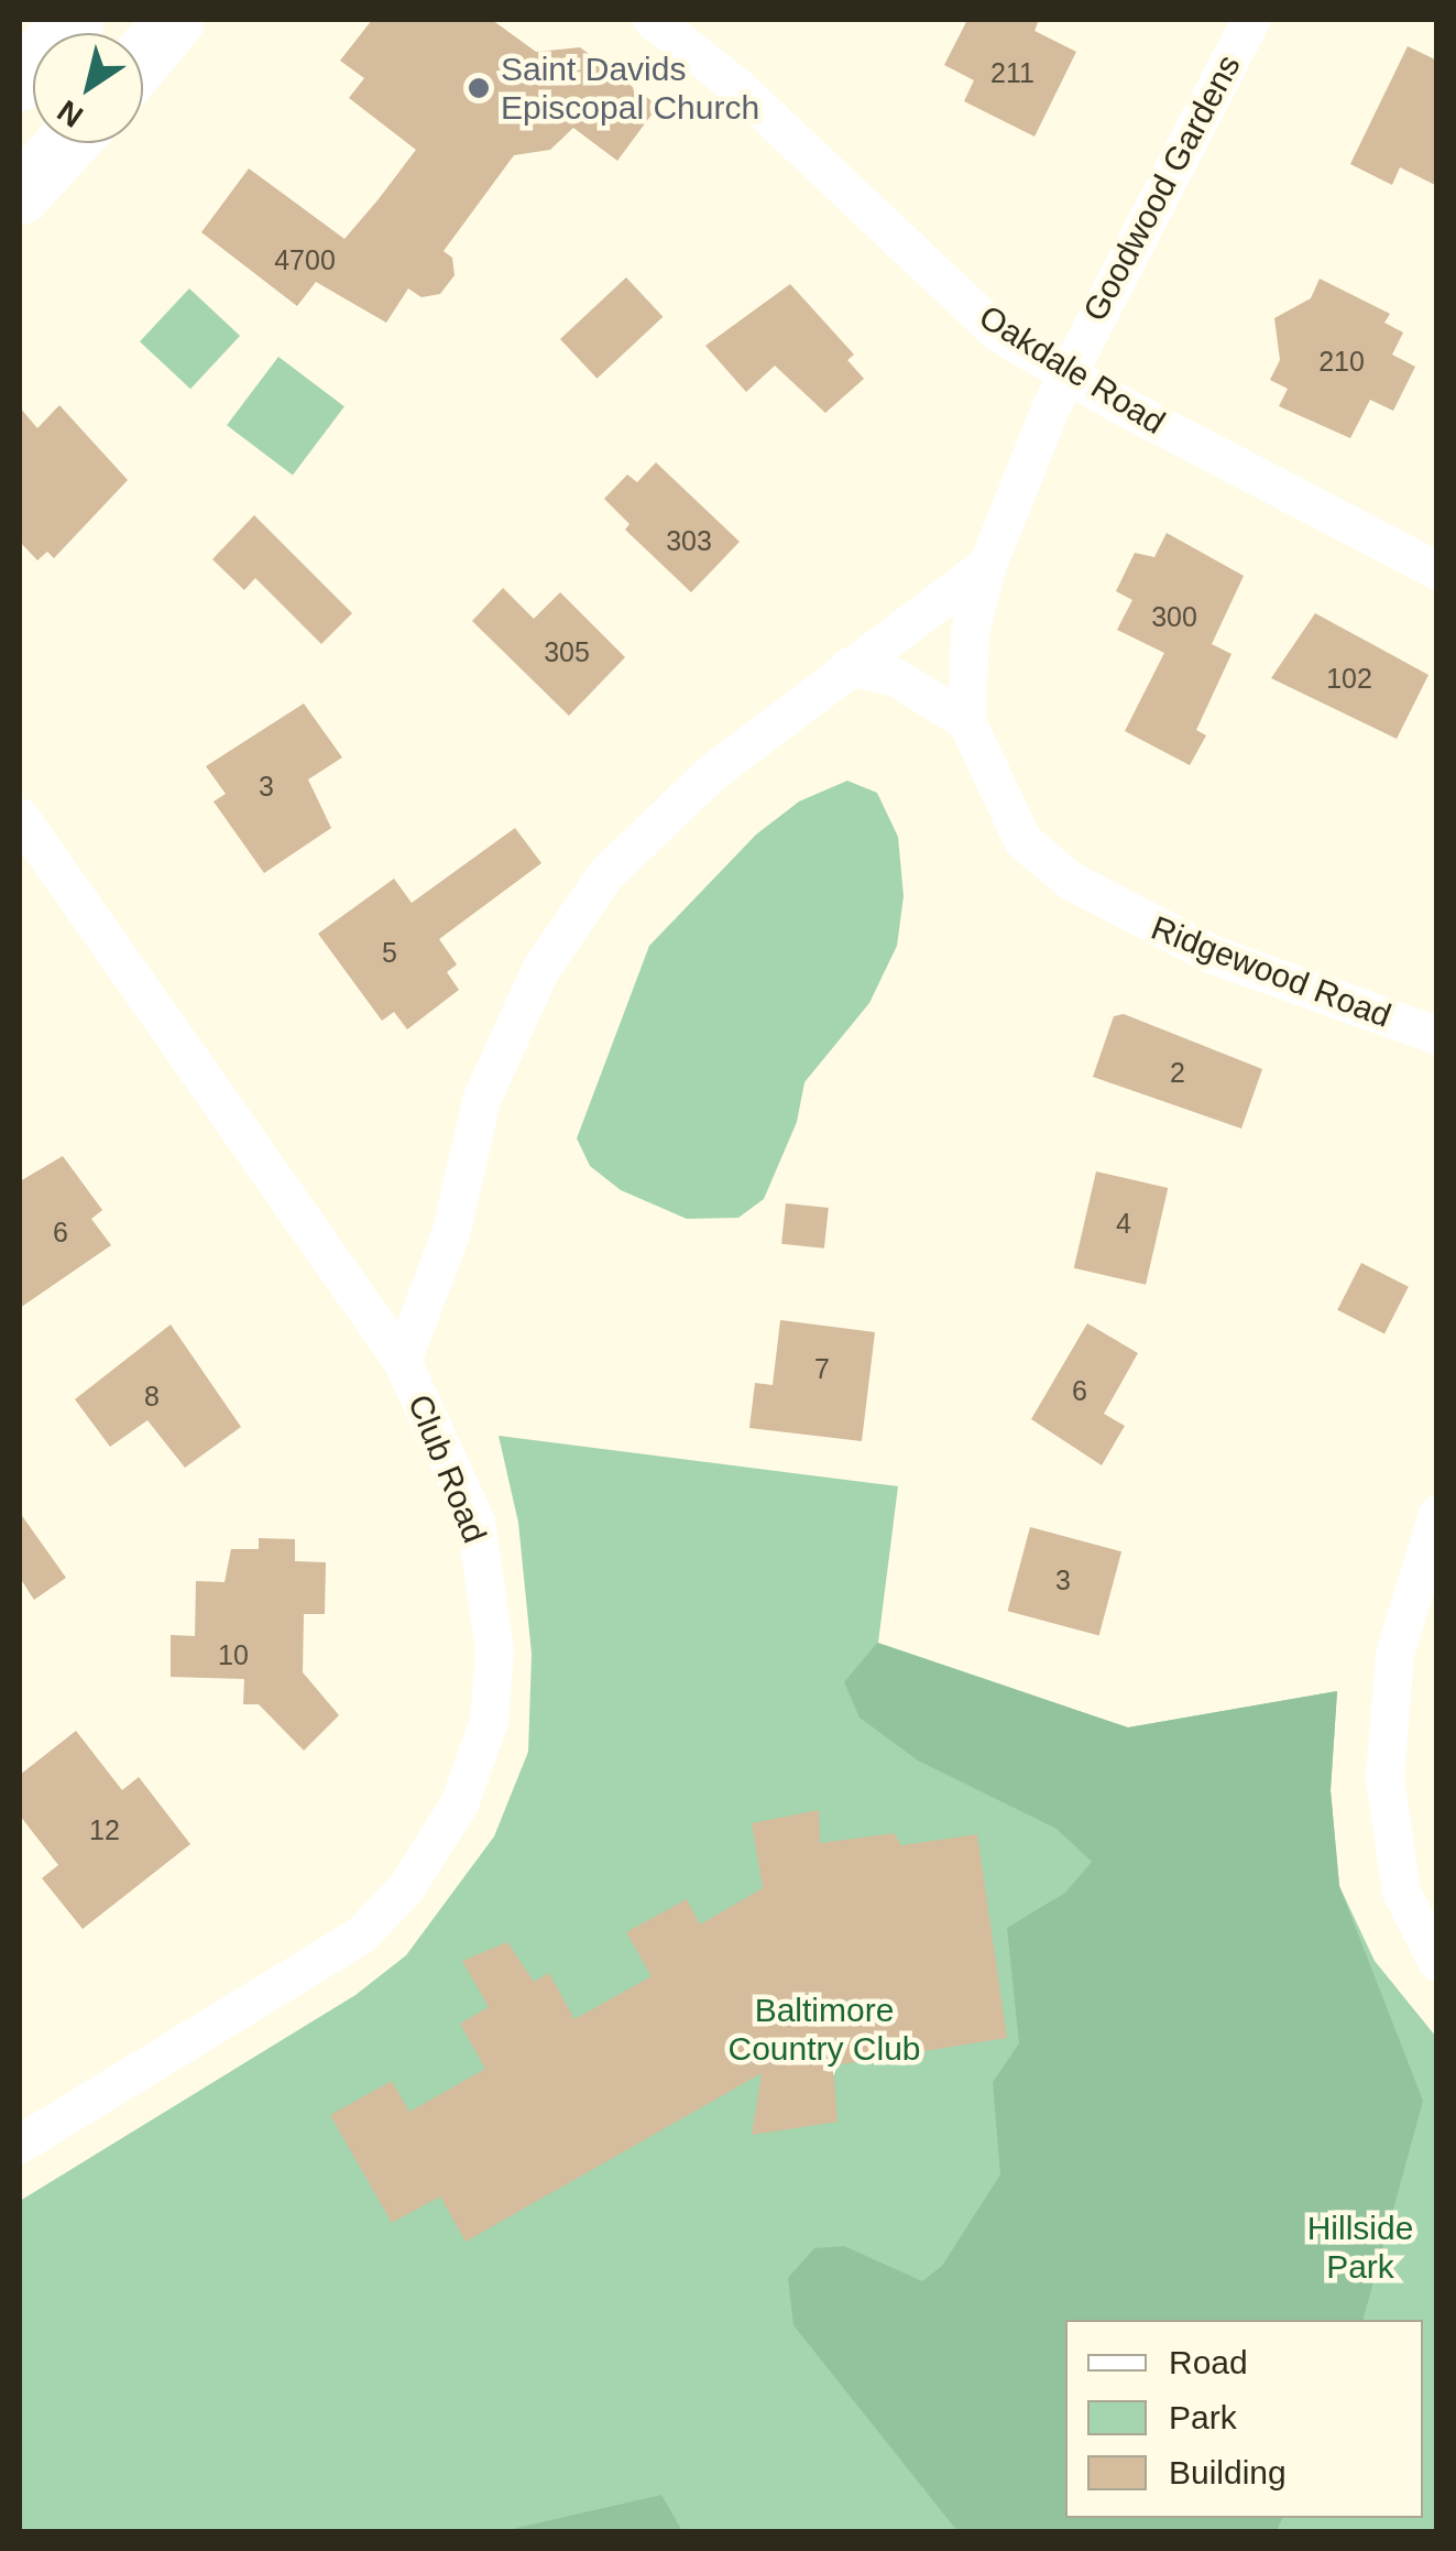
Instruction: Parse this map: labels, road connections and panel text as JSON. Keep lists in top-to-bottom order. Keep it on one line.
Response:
{"streets":{"street":["Goodwood Gardens","Oakdale Road","Ridgewood Road","Club Road"]},"crossings":[["Goodwood Gardens","Oakdale Road"],["Goodwood Gardens","Ridgewood Road"]],"parks":["Baltimore Country Club","Hillside Park"],"places":["Saint Davids Episcopal Church"],"house_numbers":["211","4700","210","303","300","305","102","3","5","2","4","6","7","6","8","3","10","12"],"legend":["Road","Park","Building"],"north":"bottom left"}
